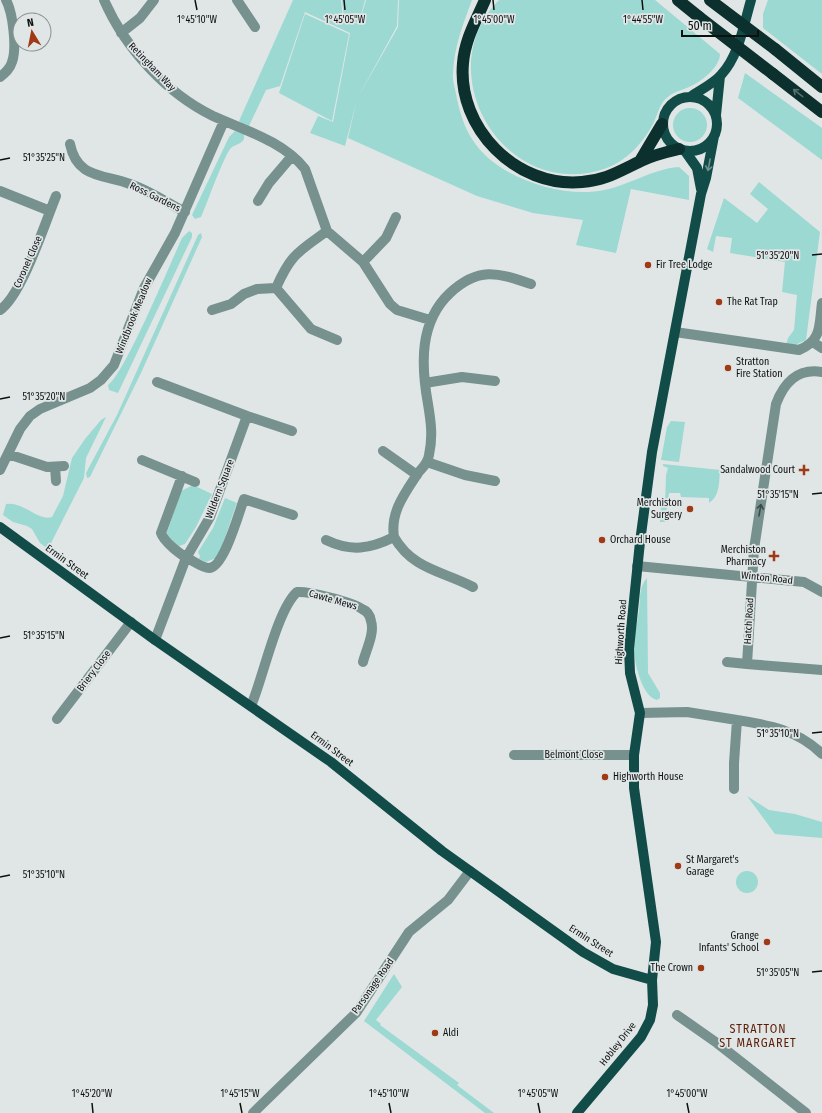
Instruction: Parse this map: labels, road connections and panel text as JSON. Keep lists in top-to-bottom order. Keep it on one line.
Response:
{"streets":{"main road":["Ermin Street","Highworth Road","Hobley Drive"],"street":["Retingham Way","Ross Gardens","Coronel Close","Windbrook Meadow","Wildern Square","Winton Road","Cawte Mews","Hatch Road","Briery Close","Belmont Close","Parsonage Road"]},"crossings":[["Retingham Way","Windbrook Meadow"],["Ross Gardens","Windbrook Meadow"],["Wildern Square","Ermin Street"],["Ermin Street","Cawte Mews"],["Ermin Street","Highworth Road"],["Ermin Street","Briery Close"],["Ermin Street","Parsonage Road"],["Ermin Street","Hobley Drive"],["Winton Road","Hatch Road"],["Winton Road","Highworth Road"],["Highworth Road","Belmont Close"],["Highworth Road","Hobley Drive"]],"one_way":["Hatch Road"],"districts":["STRATTON ST MARGARET"],"places":{"other":["Fir Tree Lodge","The Rat Trap","Stratton Fire Station","Merchiston Surgery","Orchard House","Highworth House","St Margaret's Garage","Grange Infants' School","The Crown","Aldi"],"health":["Sandalwood Court","Merchiston Pharmacy"]},"scale_bar":"50 m","north":"top","coordinates":["1°44'55\"W","1°45'10\"W","1°45'05\"W","1°45'00\"W","51°35'25\"N","51°35'20\"N","51°35'15\"N","51°35'10\"N","51°35'05\"N","1°45'20\"W","1°45'15\"W"]}
